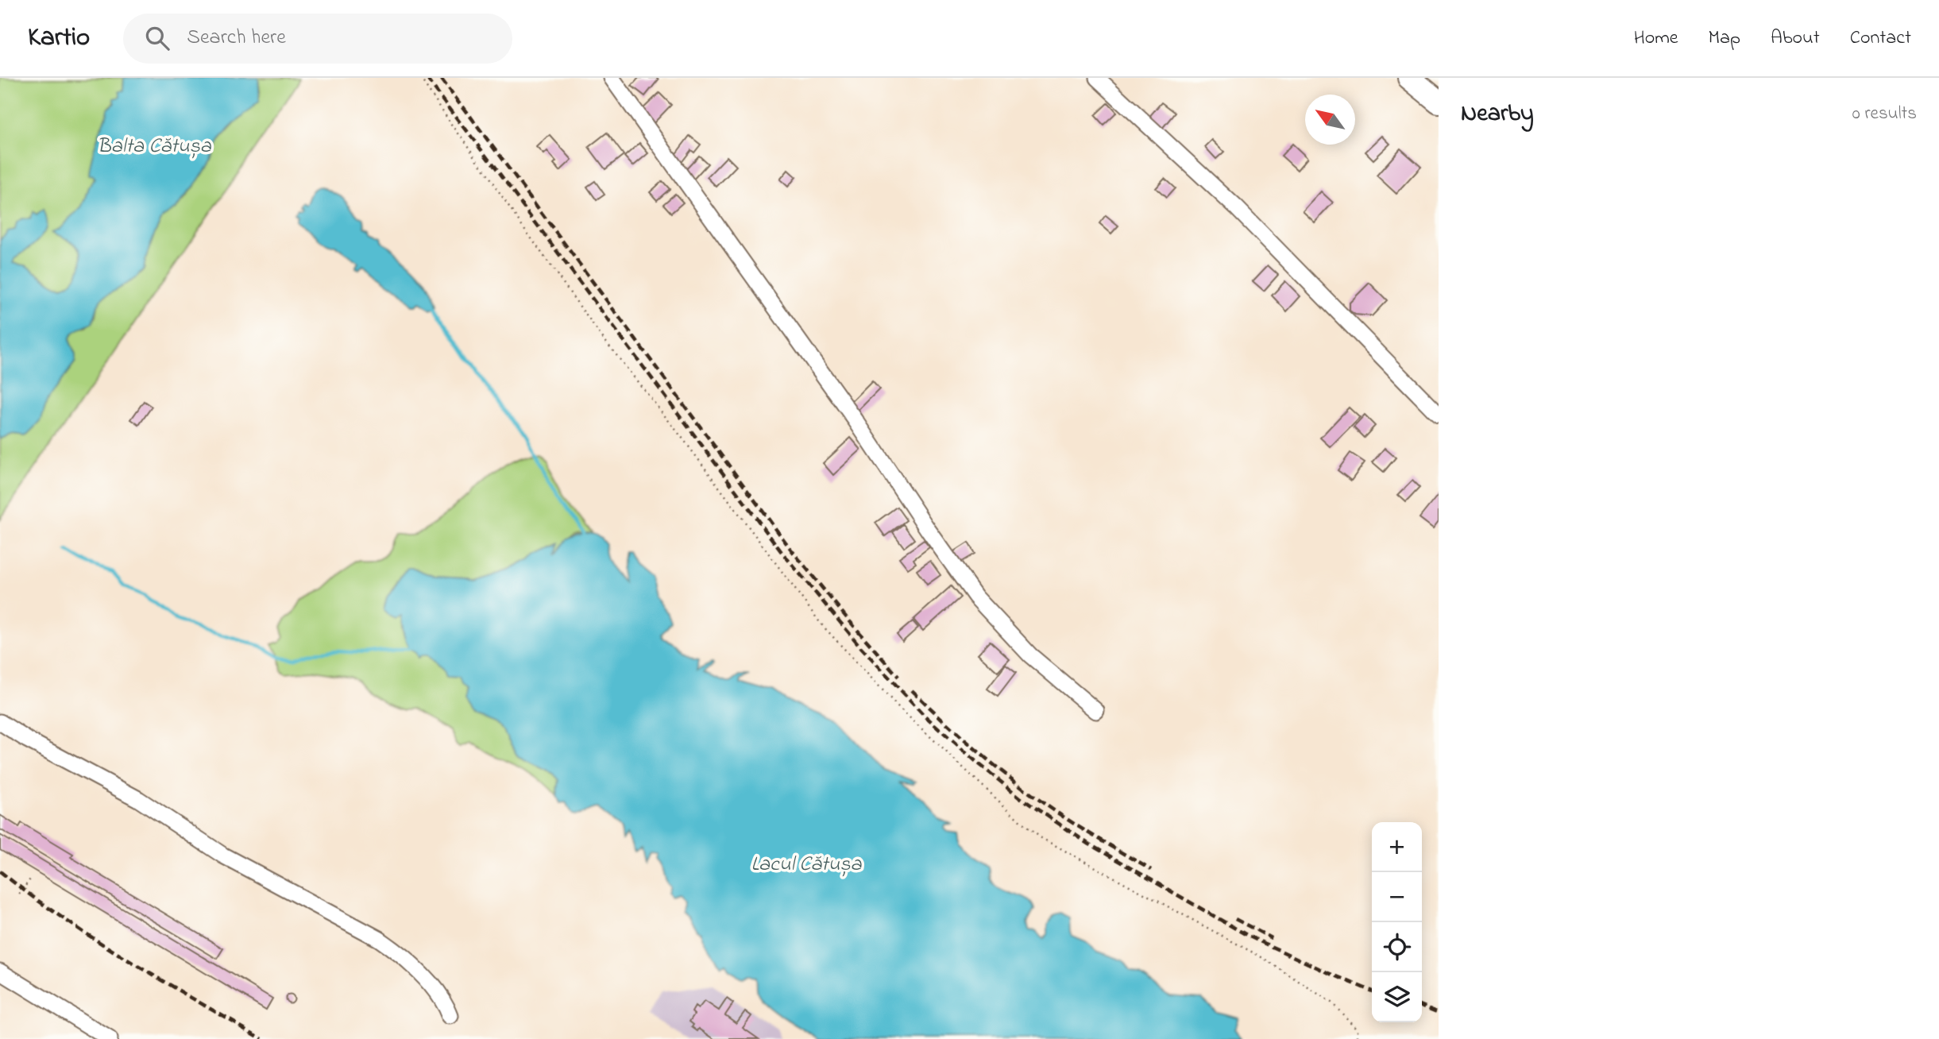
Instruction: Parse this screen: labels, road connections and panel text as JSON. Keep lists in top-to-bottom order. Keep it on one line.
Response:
{"water":["Balta Cătușa","Lacul Cătușa"],"north":"top left","page":{"header":"Kartio","search":"Search here","nav":["Home","Map","About","Contact"],"heading":["Nearby","0 results"],"map_buttons":["+","−"]}}
